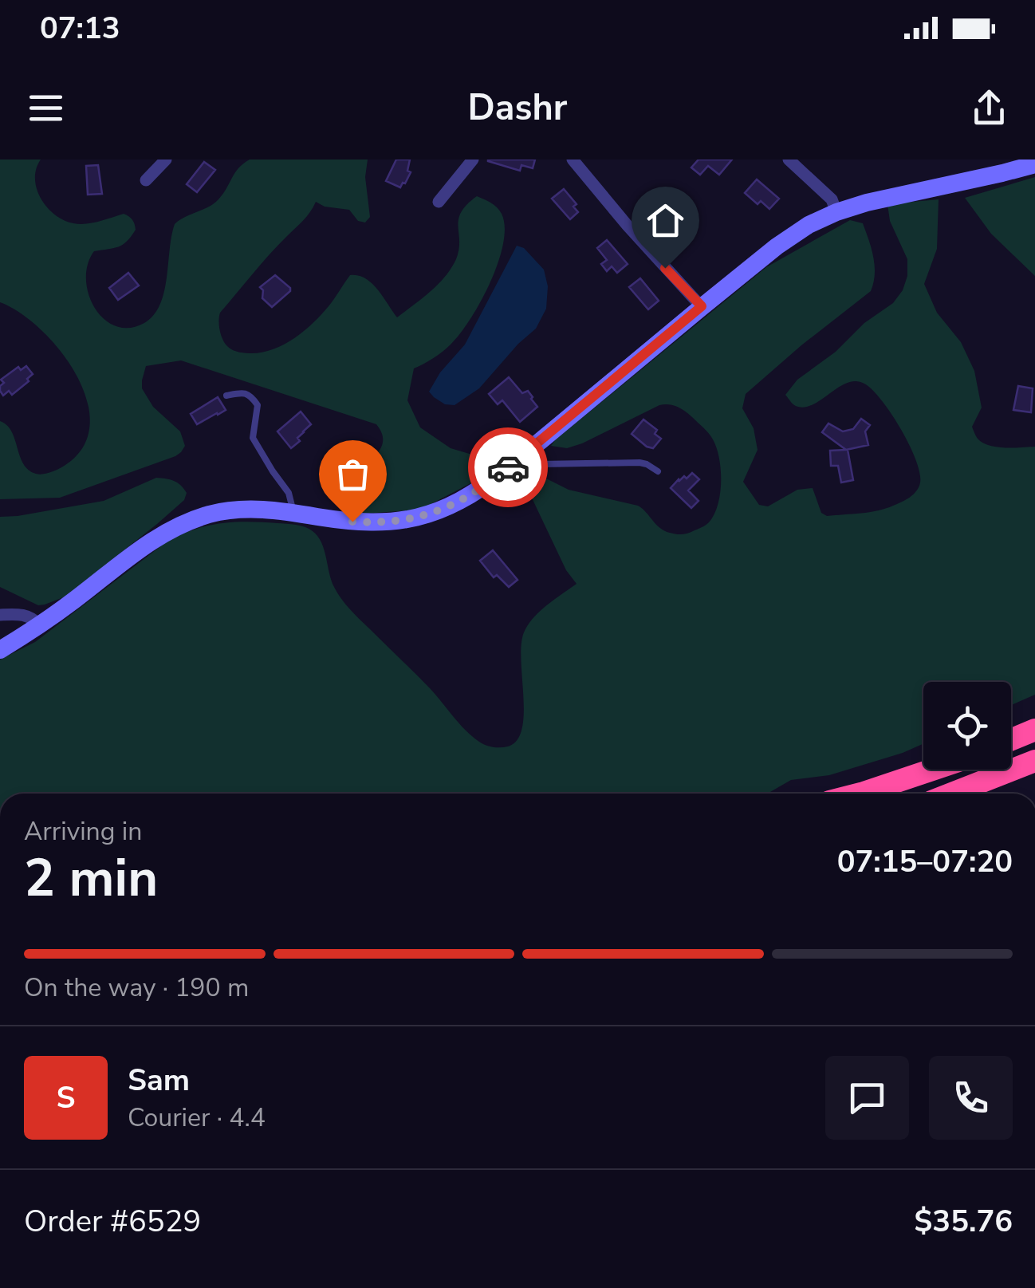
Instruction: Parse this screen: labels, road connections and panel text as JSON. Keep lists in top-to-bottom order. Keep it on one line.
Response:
{"page":{"status":"07:13","header":"Dashr","heading":["2 min","Arriving in","07:15–07:20"],"panel":["Sam","Courier · 4.4","Order #6529","$35.76"],"bar":"On the way · 190 m","round":"S"}}
